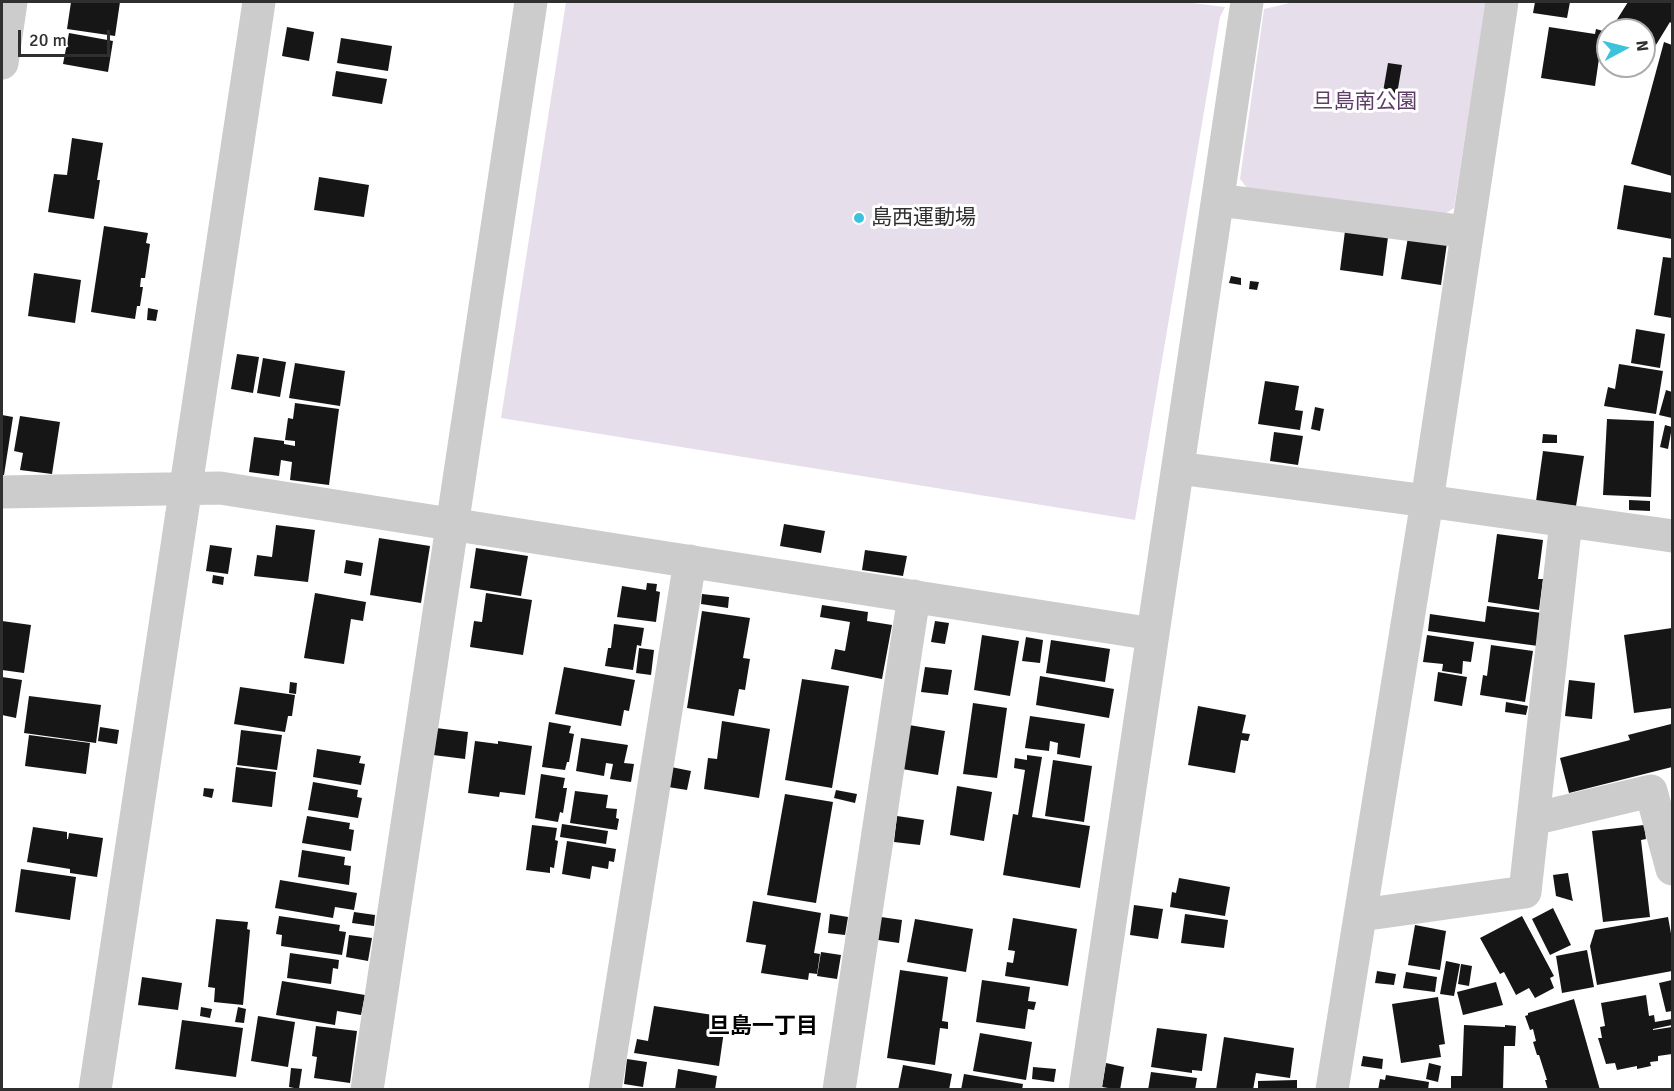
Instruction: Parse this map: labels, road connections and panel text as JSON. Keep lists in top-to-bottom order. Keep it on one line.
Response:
{"districts":["旦島一丁目"],"parks":["旦島南公園"],"places":["島西運動場"],"scale_bar":"20 m","north":"right"}
